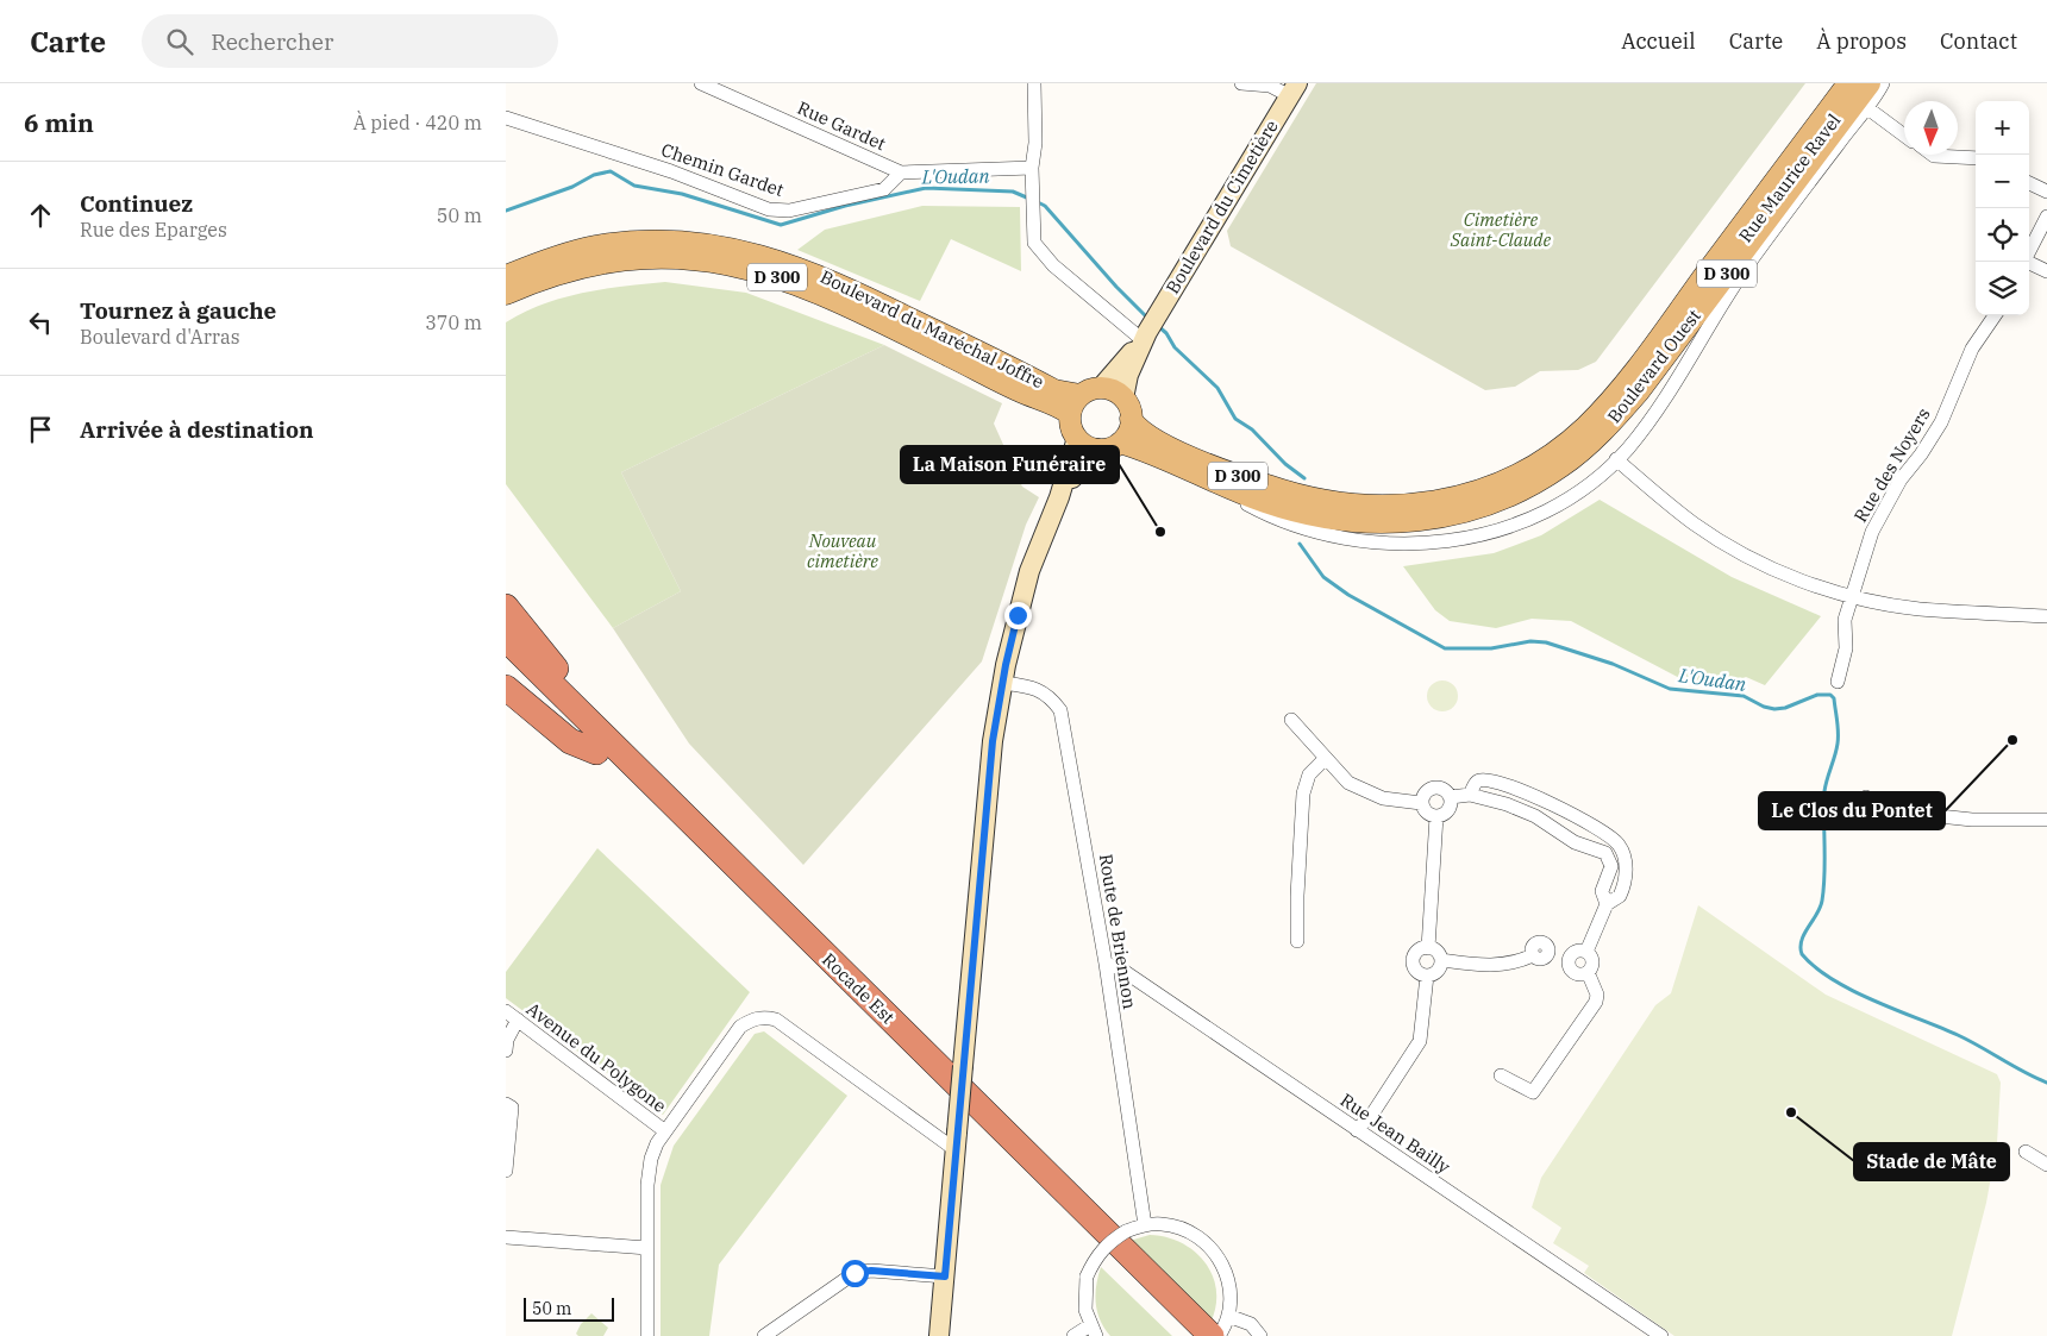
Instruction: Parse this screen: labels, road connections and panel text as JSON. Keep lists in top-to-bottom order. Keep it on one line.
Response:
{"streets":{"highway":["Rocade Est"],"main road":["Boulevard du Cimetière","D 300","Boulevard du Maréchal Joffre","Boulevard Ouest"],"street":["Rue Gardet","Chemin Gardet","Rue Maurice Ravel","Rue des Noyers","Route de Briennon","Avenue du Polygone","Rue Jean Bailly"]},"crossings":[["Rue Gardet","Chemin Gardet"],["Rue Maurice Ravel","Boulevard Ouest"],["Boulevard du Cimetière","Boulevard du Maréchal Joffre"],["Boulevard du Cimetière","Boulevard Ouest"],["Boulevard du Maréchal Joffre","Boulevard Ouest"],["Route de Briennon","Rue Jean Bailly"]],"water":["L'Oudan"],"parks":["Cimetière Saint-Claude","Nouveau cimetière"],"places":["La Maison Funéraire","Le Clos du Pontet","Stade de Mâte"],"scale_bar":"50 m","north":"bottom","page":{"header":"Carte","search":"Rechercher","nav":["Accueil","Carte","À propos","Contact"],"heading":["6 min","À pied · 420 m"],"map_buttons":["+","−"],"list":[["Continuez","Rue des Eparges","50 m"],["Tournez à gauche","Boulevard d'Arras","370 m"],"Arrivée à destination"],"scale":"50 m"}}
